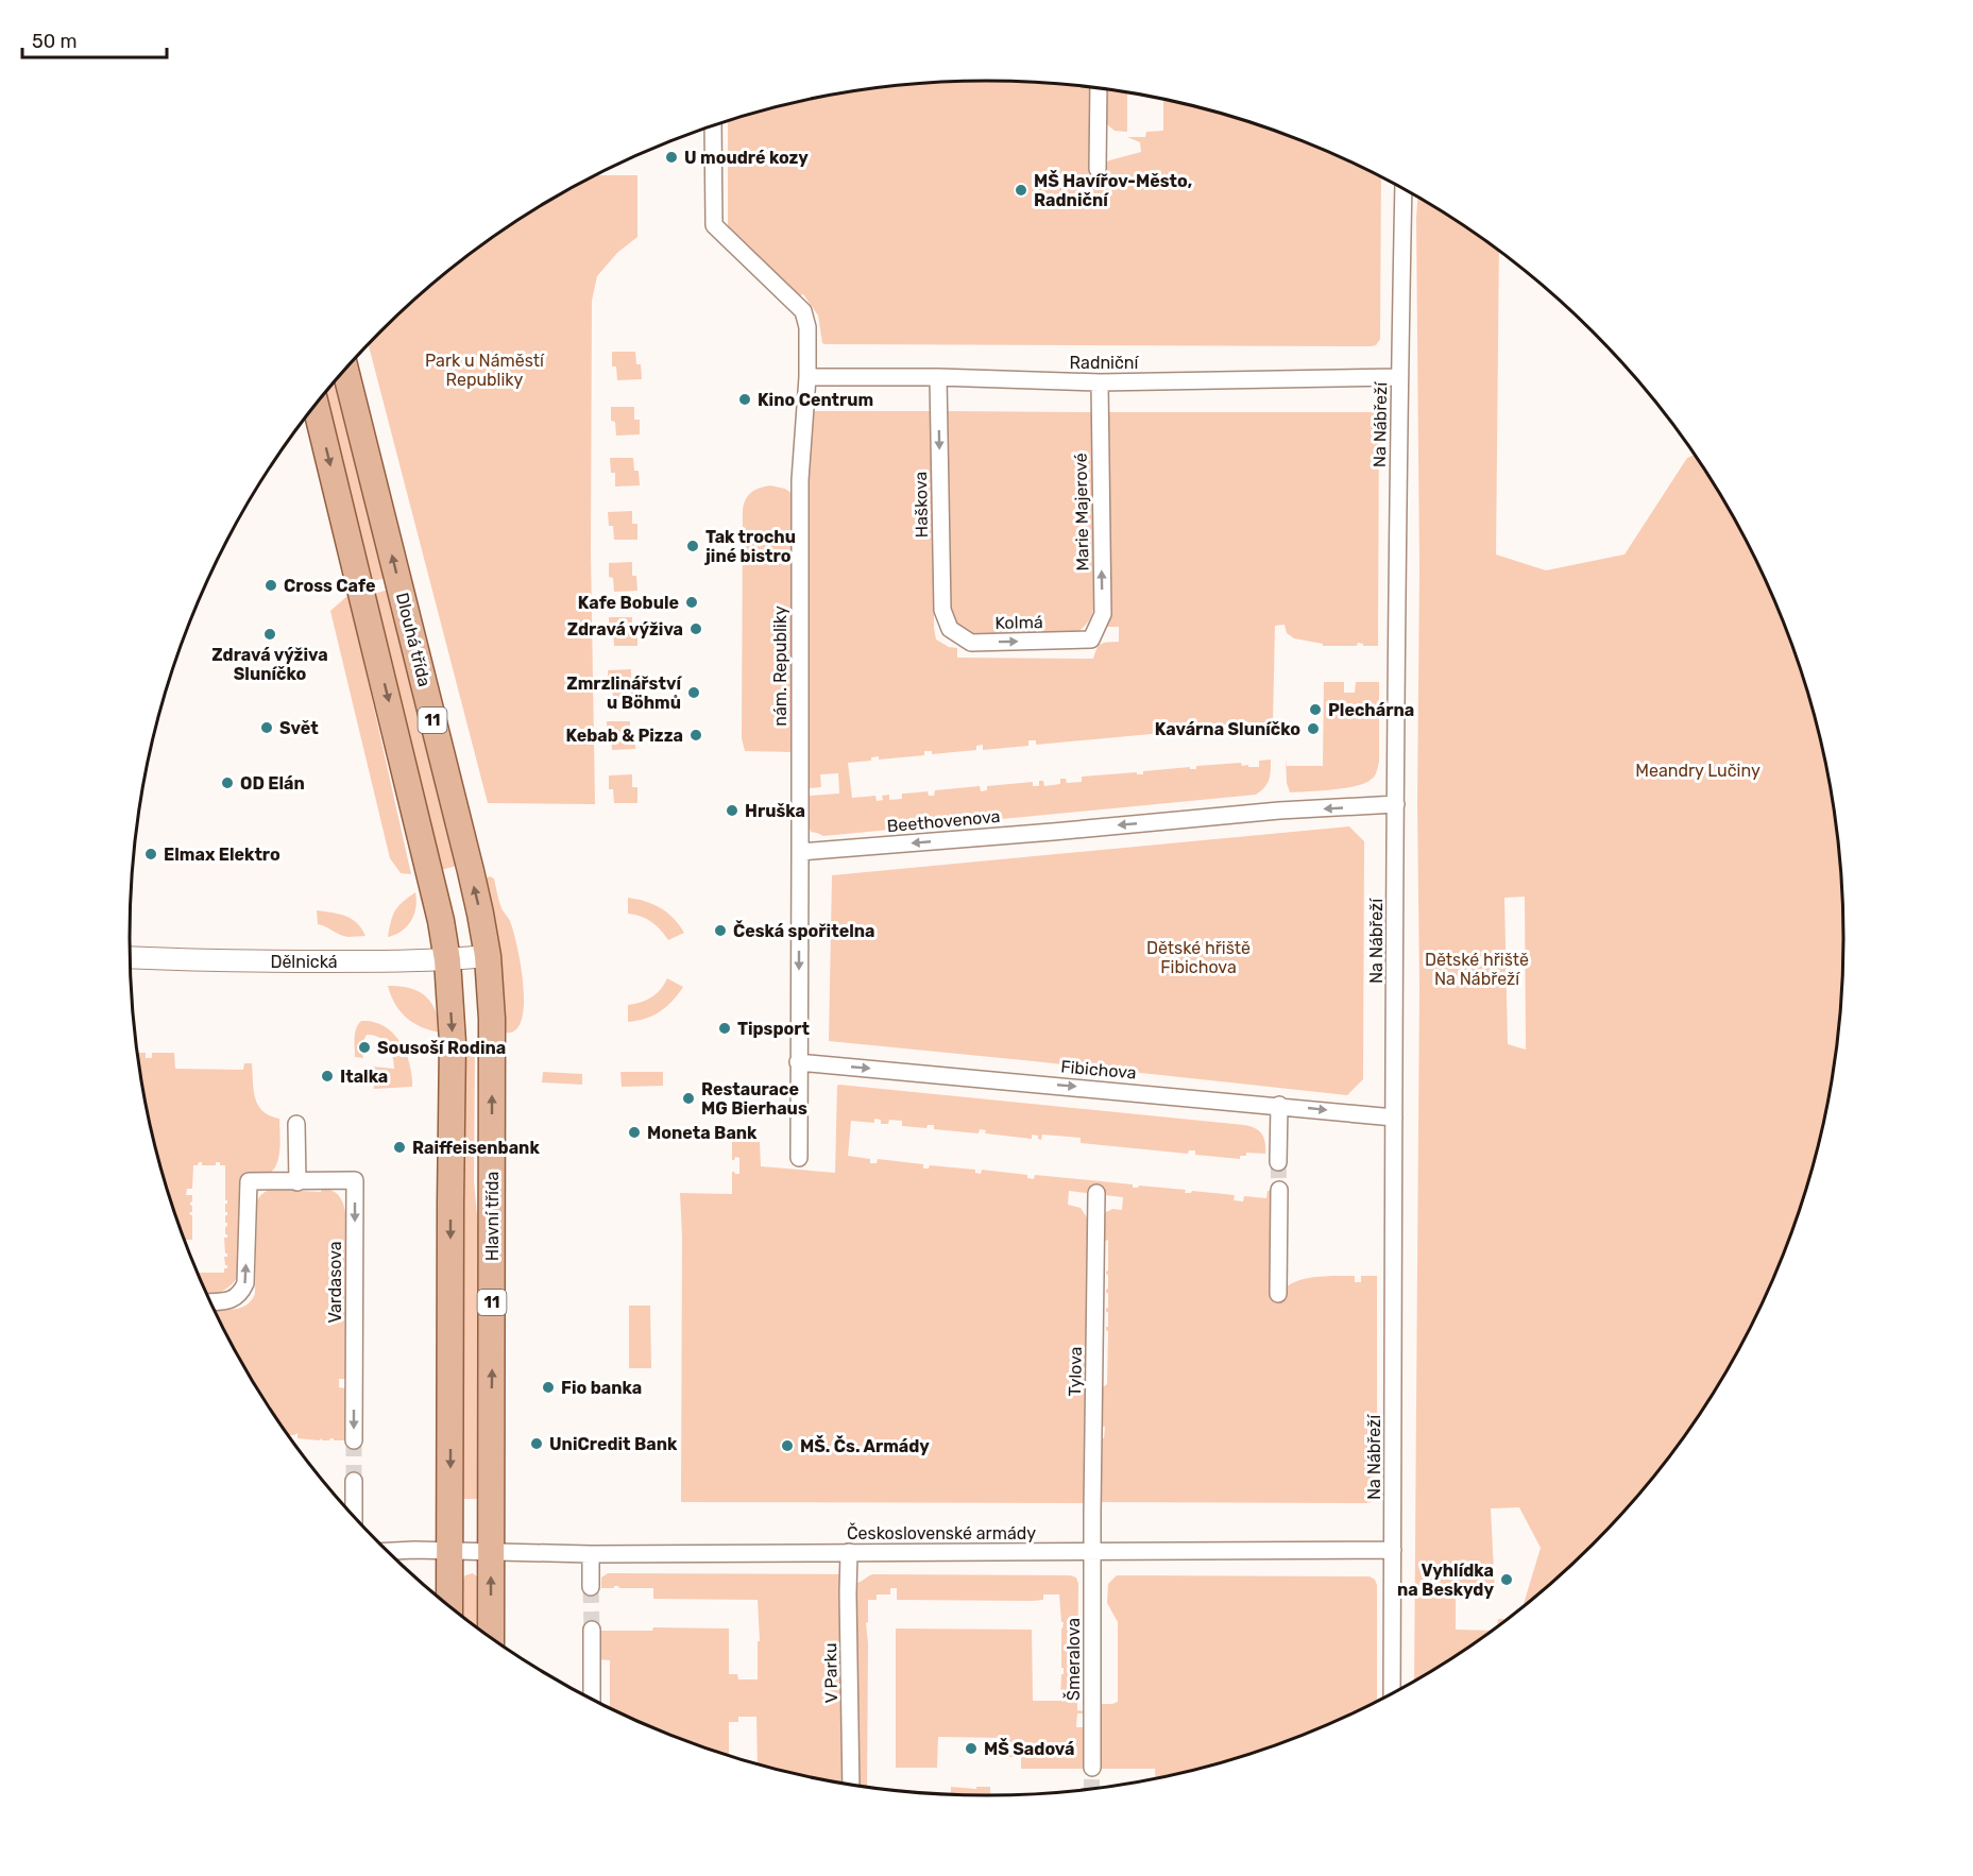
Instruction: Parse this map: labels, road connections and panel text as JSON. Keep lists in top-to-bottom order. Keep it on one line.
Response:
{"streets":{"main road":["Dlouhá třída","11","Hlavní třída"],"street":["Radniční","Na Nábřeží","Haškova","Marie Majerové","Kolmá","nám. Republiky","Beethovenova","Dělnická","Fibichova","Vardasova","Tylova","Československé armády","Šmeralova","V Parku"]},"crossings":[["Radniční","Na Nábřeží"],["Radniční","Haškova"],["Radniční","Marie Majerové"],["Radniční","nám. Republiky"],["Na Nábřeží","Beethovenova"],["Na Nábřeží","Fibichova"],["Na Nábřeží","Československé armády"],["Haškova","Kolmá"],["Marie Majerové","Kolmá"],["Dlouhá třída","Dělnická"],["Dlouhá třída","Hlavní třída"],["nám. Republiky","Beethovenova"],["11","Dělnická"],["Dělnická","Hlavní třída"],["Hlavní třída","Československé armády"],["Tylova","Československé armády"],["Tylova","Šmeralova"],["Československé armády","Šmeralova"],["Československé armády","V Parku"]],"one_way":["Haškova","Marie Majerové","Kolmá","Beethovenova","Fibichova"],"parks":["Park u Náměstí Republiky","Meandry Lučiny","Dětské hřiště Fibichova","Dětské hřiště Na Nábřeží"],"places":["U moudré kozy","MŠ Havířov-Město, Radniční","Kino Centrum","Tak trochu jiné bistro","Cross Cafe","Kafe Bobule","Zdravá výživa","Zdravá výživa Sluníčko","Zmrzlinářství u Böhmů","Plechárna","Svět","Kavárna Sluníčko","Kebab & Pizza","OD Elán","Hruška","Elmax Elektro","Česká spořitelna","Tipsport","Sousoší Rodina","Italka","Restaurace MG Bierhaus","Moneta Bank","Raiffeisenbank","Fio banka","UniCredit Bank","MŠ. Čs. Armády","Vyhlídka na Beskydy","MŠ Sadová"],"scale_bar":"50 m"}
